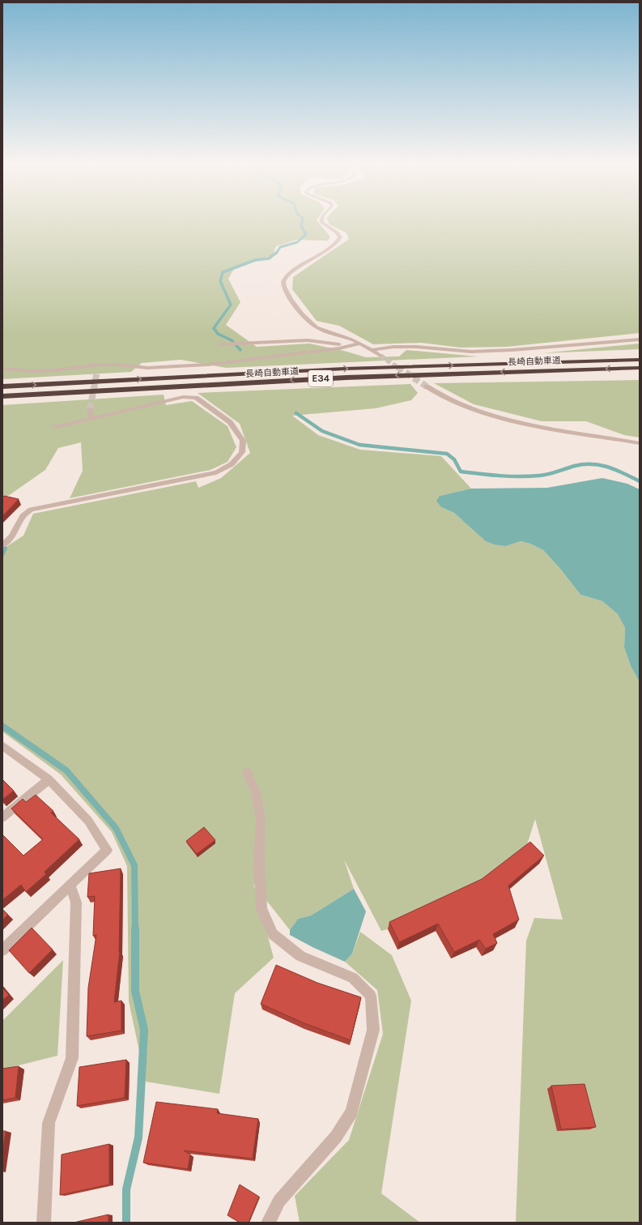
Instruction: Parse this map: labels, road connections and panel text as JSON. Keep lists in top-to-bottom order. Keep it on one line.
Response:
{"streets":{"highway":["長崎自動車道","E34"]}}
